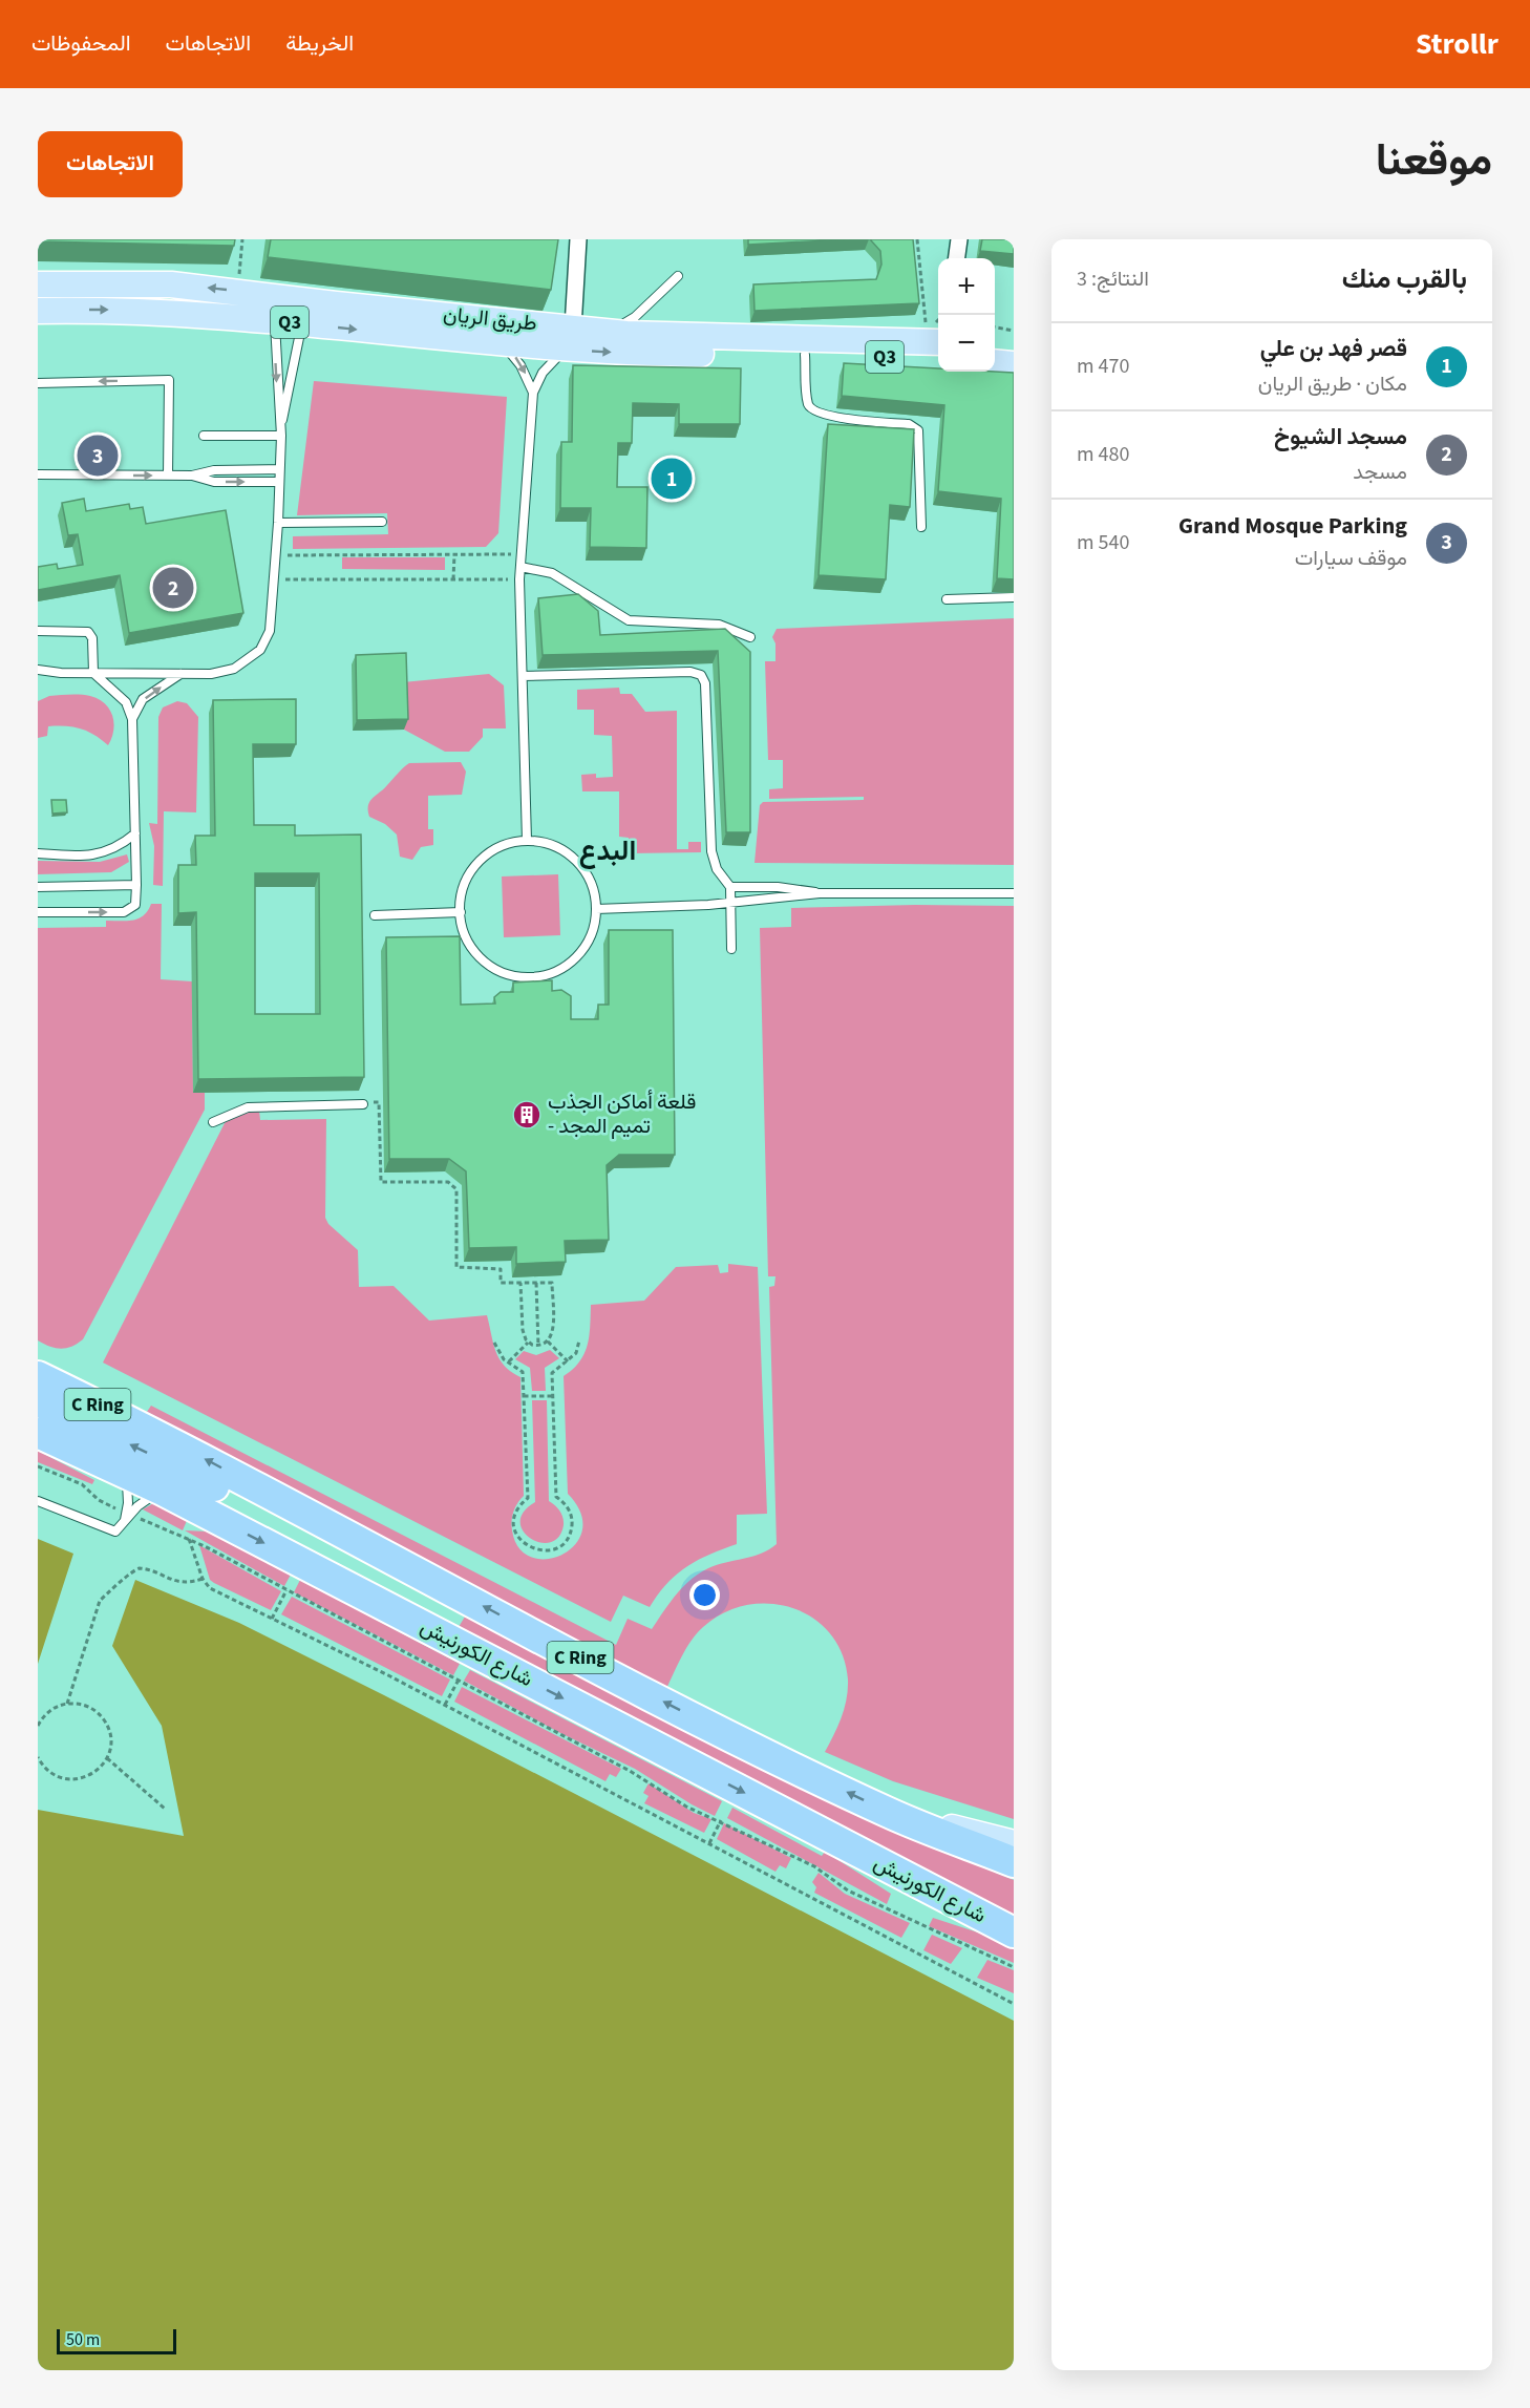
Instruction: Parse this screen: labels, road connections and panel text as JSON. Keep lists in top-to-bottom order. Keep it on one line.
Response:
{"streets":{"highway":["C Ring","شارع الكورنيش"],"main road":["طريق الريان","Q3"]},"districts":["البدع"],"places":{"building":["قلعة أماكن الجذب - تميم المجد"]},"scale_bar":"50 m","page":{"header":"Strollr","nav":["الخريطة","الاتجاهات","المحفوظات"],"title":"موقعنا","buttons":"الاتجاهات","heading":["بالقرب منك","النتائج: 3"],"map_buttons":["+","−"],"list":[{"mark":"1","name":"قصر فهد بن علي","note":"مكان · طريق الريان","value":"470 m"},{"mark":"2","name":"مسجد الشيوخ","note":"مسجد","value":"480 m"},{"mark":"3","name":"Grand Mosque Parking","note":"موقف سيارات","value":"540 m"}],"pins":["3","1","2"],"scale":"50 m"}}
